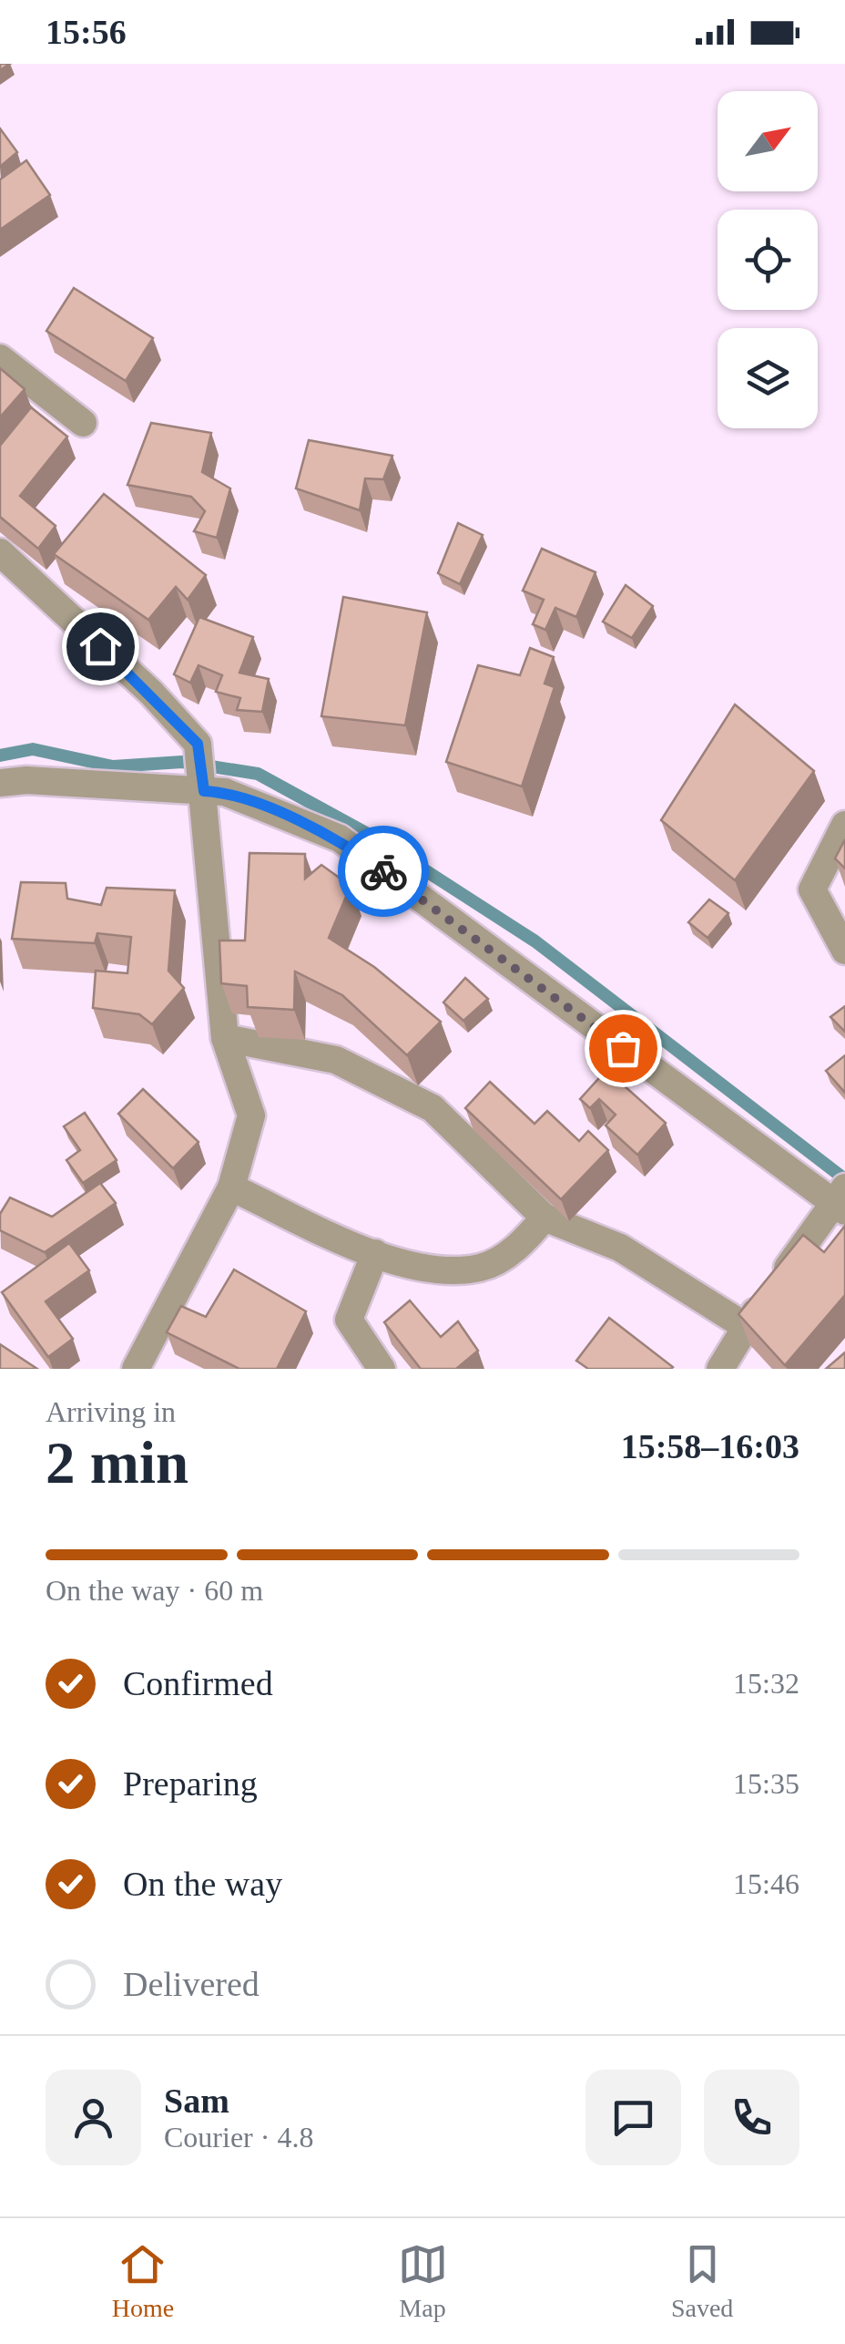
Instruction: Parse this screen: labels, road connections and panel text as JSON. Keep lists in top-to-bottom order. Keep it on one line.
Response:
{"north":"top right","page":{"status":"15:56","heading":["2 min","Arriving in","15:58–16:03"],"panel":["Sam","Courier · 4.8"],"bar":"On the way · 60 m","list":[["Confirmed","15:32"],["Preparing","15:35"],["On the way","15:46"],"Delivered"],"tabs":["Home","Map","Saved"]}}
